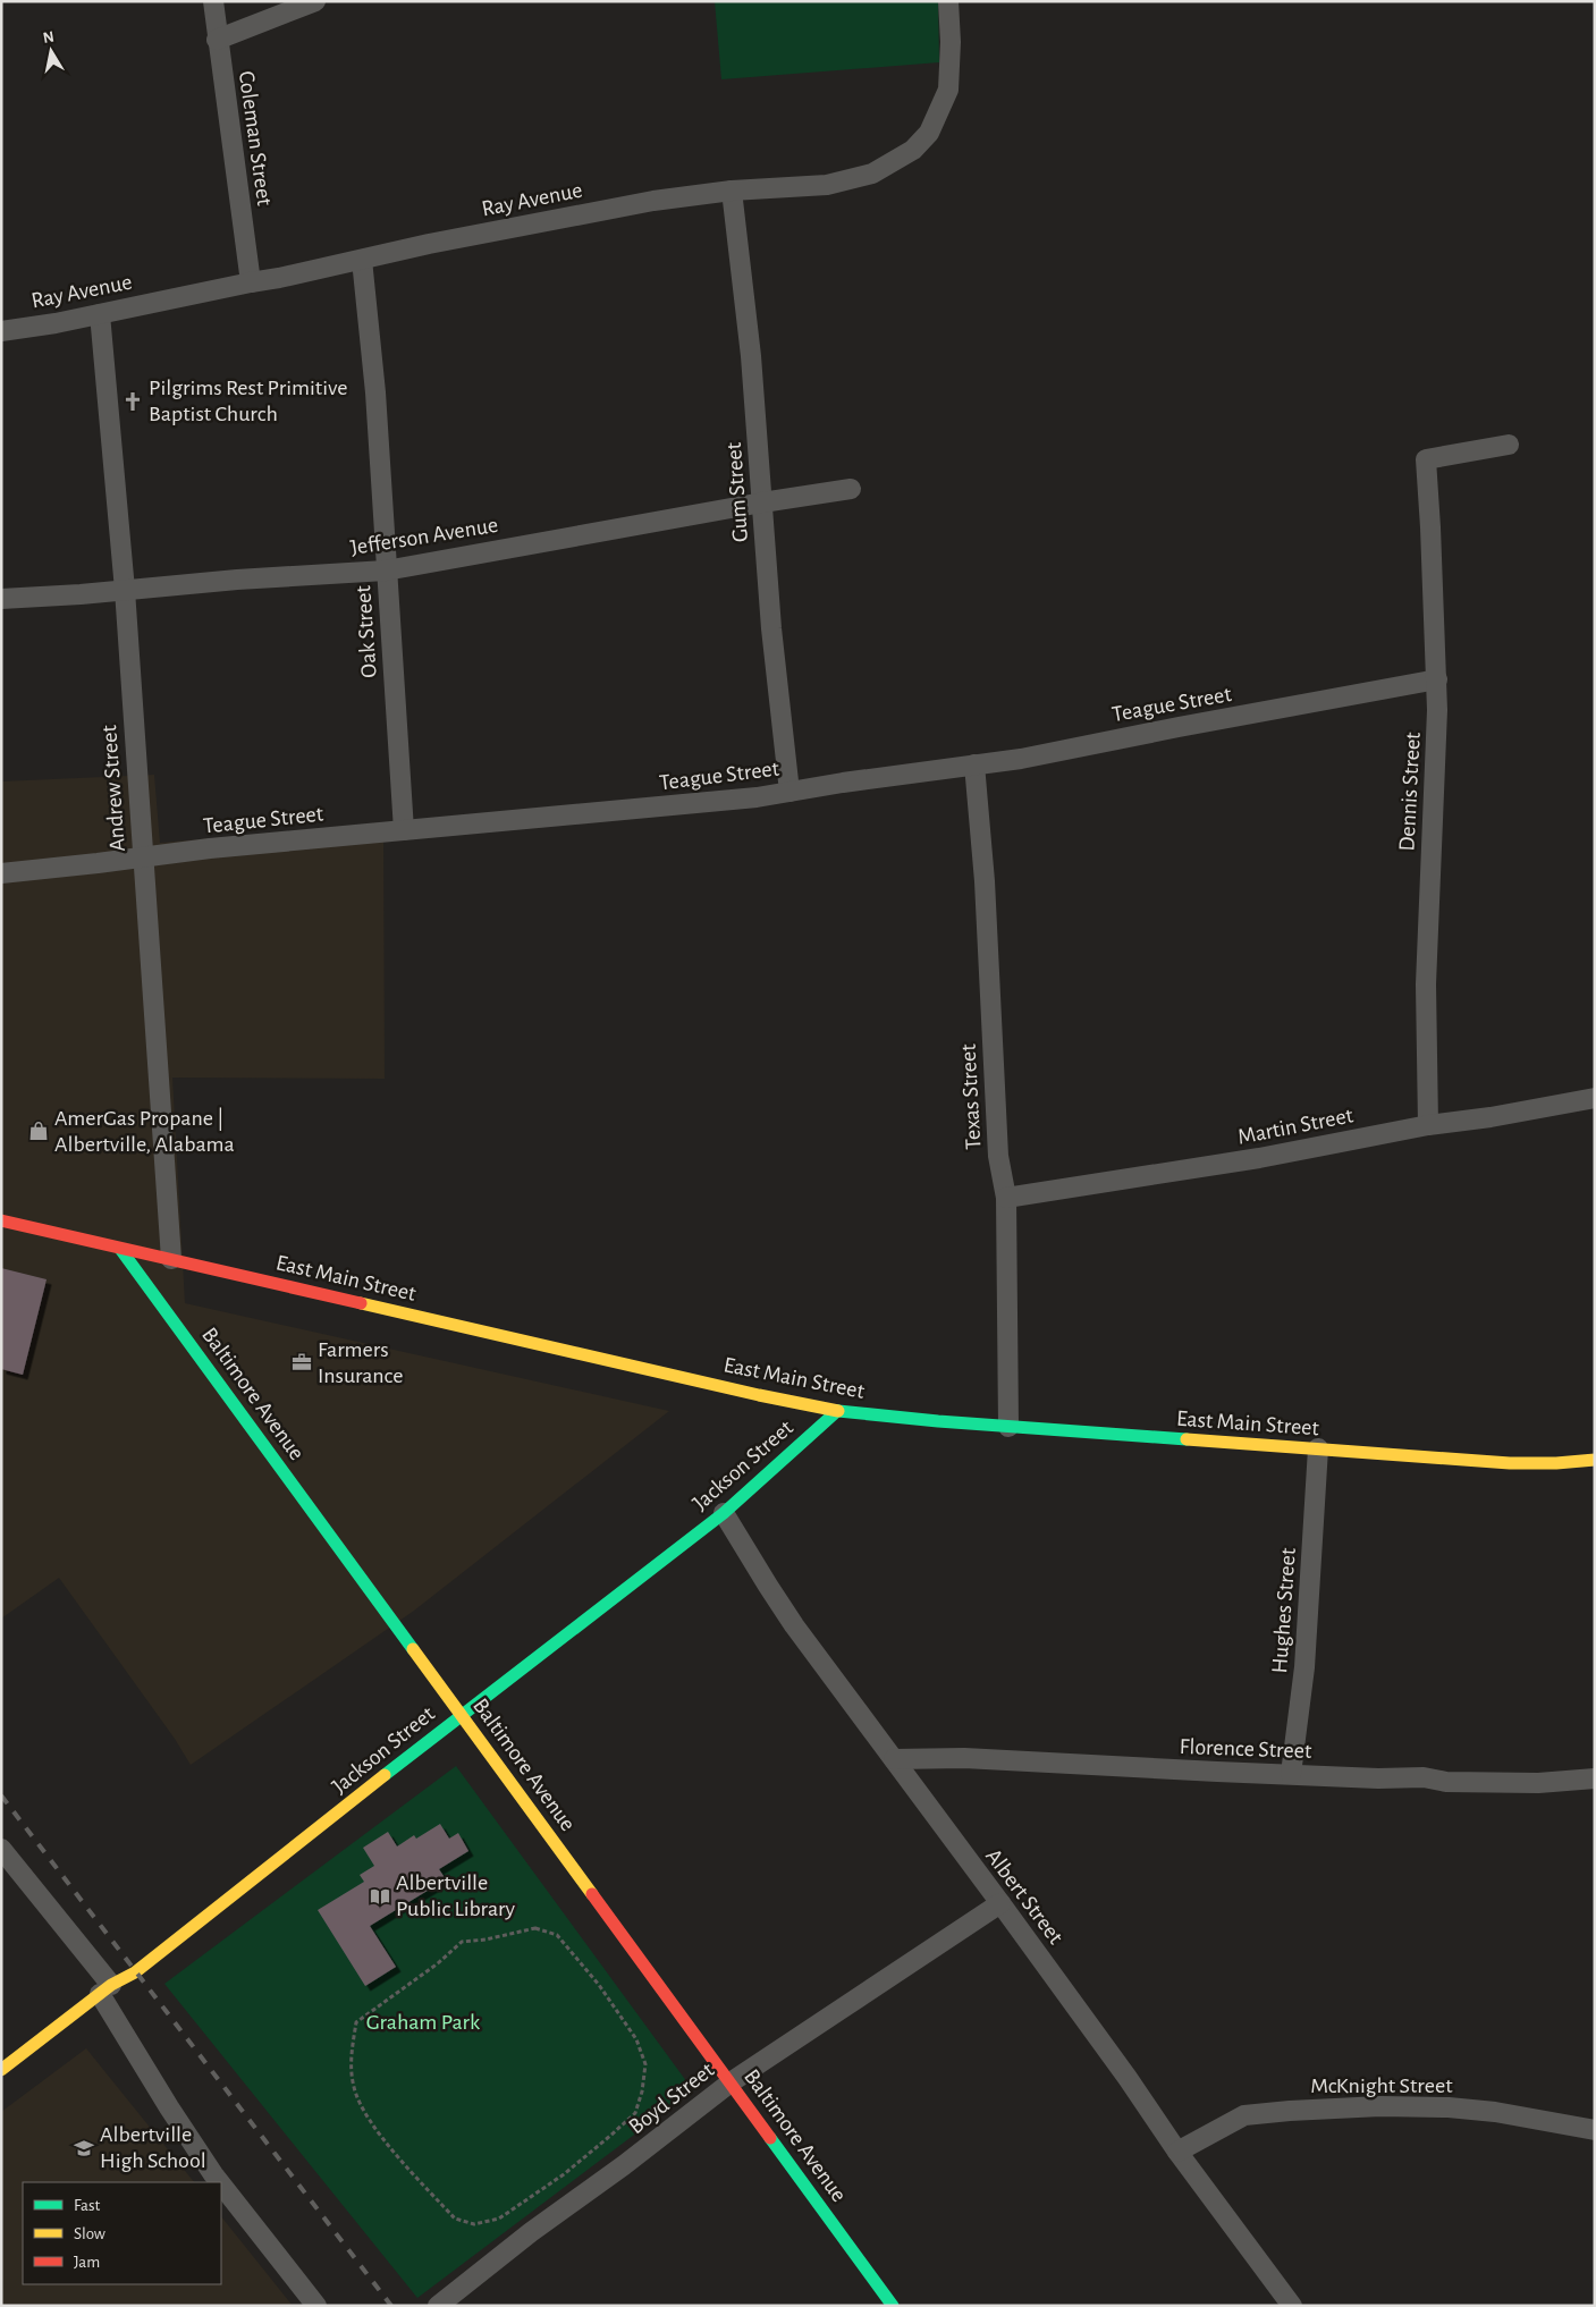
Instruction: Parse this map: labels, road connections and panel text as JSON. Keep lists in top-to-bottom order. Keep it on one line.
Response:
{"streets":{"main road":["East Main Street","Baltimore Avenue","Jackson Street"],"street":["Coleman Street","Ray Avenue","Gum Street","Jefferson Avenue","Oak Street","Teague Street","Andrew Street","Dennis Street","Texas Street","Martin Street","Hughes Street","Florence Street","Albert Street","McKnight Street","Boyd Street"]},"crossings":[["Coleman Street","Ray Avenue"],["Ray Avenue","Gum Street"],["Ray Avenue","Oak Street"],["Ray Avenue","Andrew Street"],["Gum Street","Jefferson Avenue"],["Gum Street","Teague Street"],["Jefferson Avenue","Oak Street"],["Jefferson Avenue","Andrew Street"],["Oak Street","Teague Street"],["Teague Street","Andrew Street"],["Teague Street","Dennis Street"],["Teague Street","Texas Street"],["Andrew Street","East Main Street"],["Dennis Street","Martin Street"],["Texas Street","Martin Street"],["Texas Street","East Main Street"],["East Main Street","Baltimore Avenue"],["East Main Street","Jackson Street"],["East Main Street","Hughes Street"],["Baltimore Avenue","Jackson Street"],["Baltimore Avenue","Boyd Street"],["Jackson Street","Albert Street"],["Hughes Street","Florence Street"],["Florence Street","Albert Street"],["Albert Street","McKnight Street"],["Albert Street","Boyd Street"]],"parks":["Graham Park"],"places":{"church":["Pilgrims Rest Primitive Baptist Church"],"shop":["AmerGas Propane | Albertville, Alabama"],"office":["Farmers Insurance"],"library":["Albertville Public Library"],"school or university":["Albertville High School"]},"legend":["Fast","Slow","Jam"],"north":"top"}
